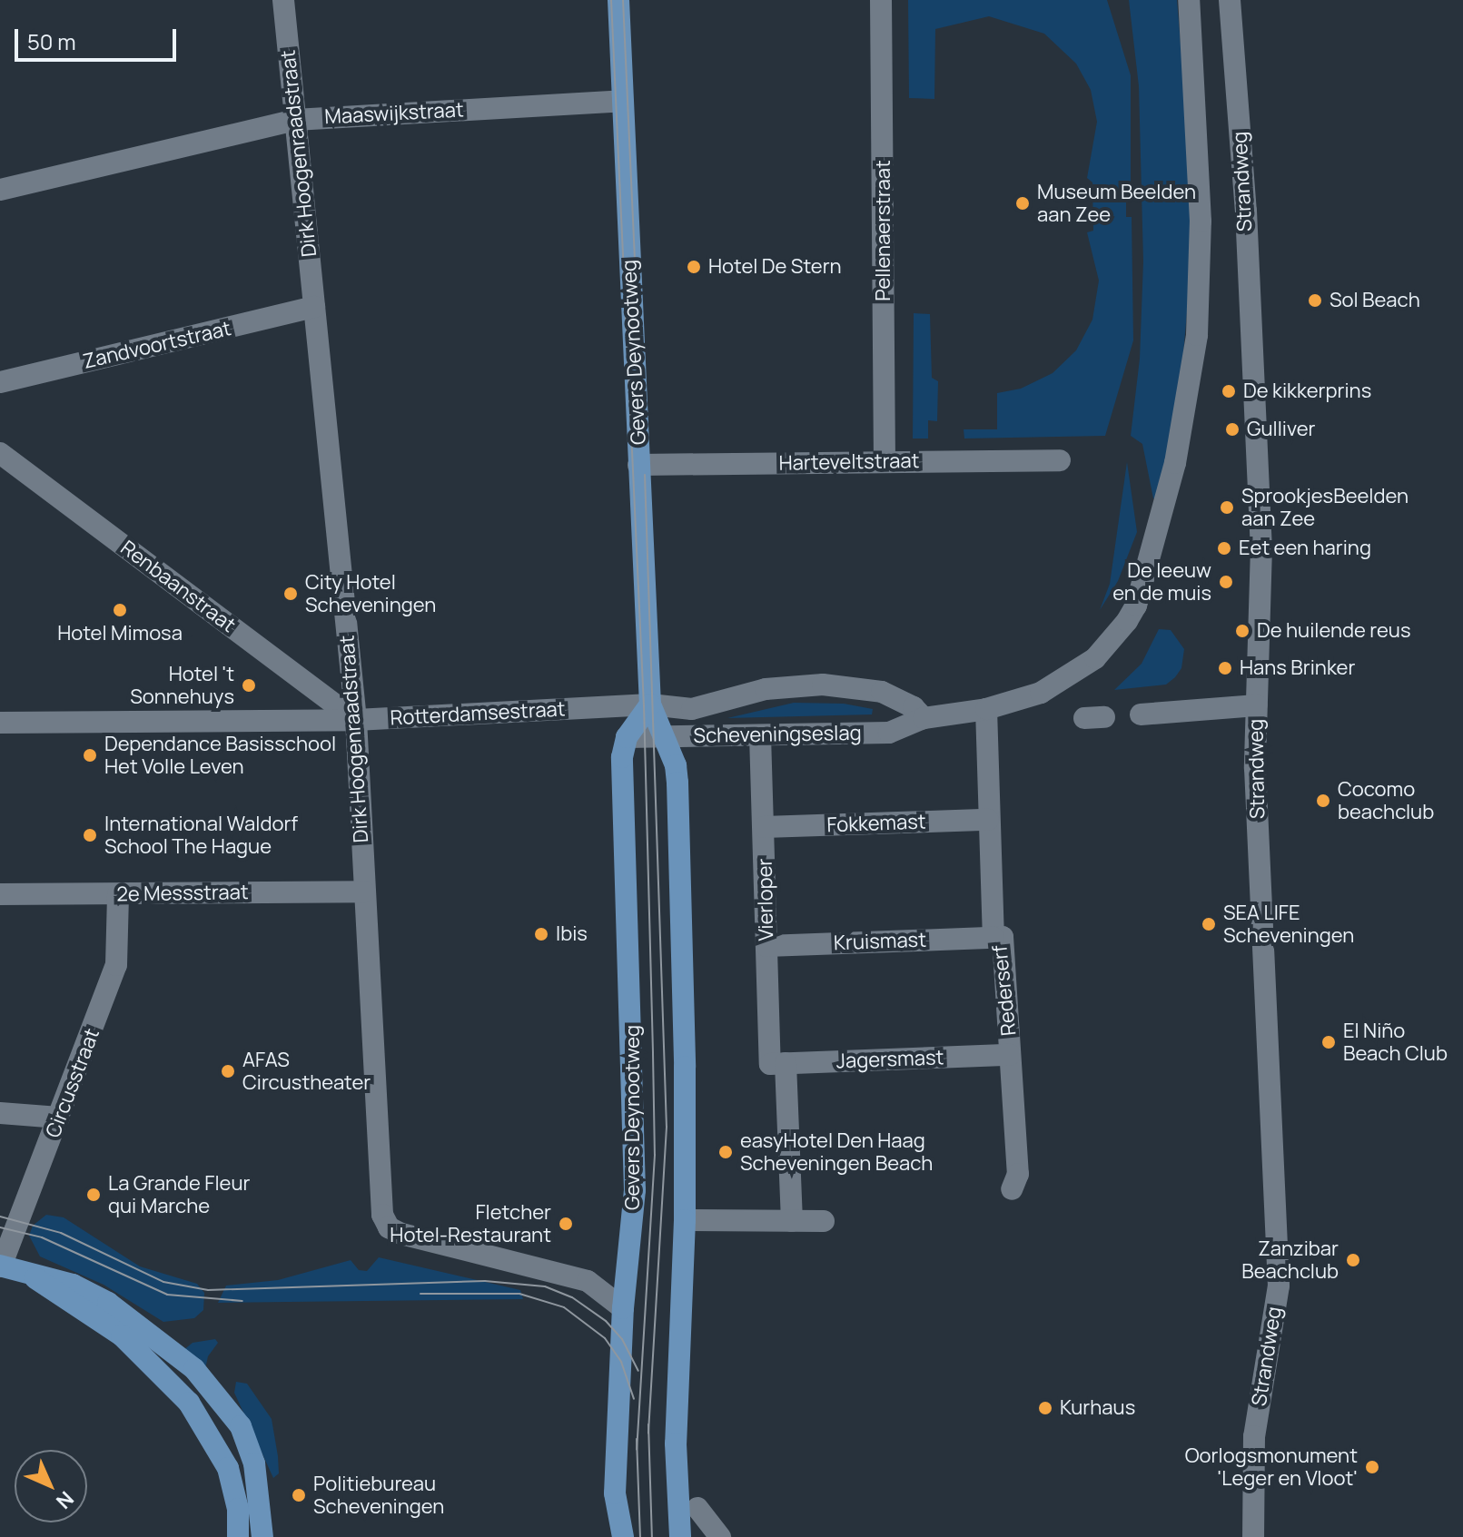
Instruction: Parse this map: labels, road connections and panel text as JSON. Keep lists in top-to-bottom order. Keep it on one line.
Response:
{"streets":{"main road":["Gevers Deynootweg"],"street":["Maaswijkstraat","Dirk Hoogenraadstraat","Strandweg","Pellenaerstraat","Zandvoortstraat","Harteveltstraat","Renbaanstraat","Rotterdamsestraat","Scheveningseslag","Fokkemast","2e Messstraat","Vierloper","Kruismast","Rederserf","Jagersmast","Circusstraat"]},"crossings":[["Maaswijkstraat","Dirk Hoogenraadstraat"],["Maaswijkstraat","Gevers Deynootweg"],["Dirk Hoogenraadstraat","Zandvoortstraat"],["Dirk Hoogenraadstraat","Gevers Deynootweg"],["Dirk Hoogenraadstraat","Renbaanstraat"],["Dirk Hoogenraadstraat","Rotterdamsestraat"],["Dirk Hoogenraadstraat","2e Messstraat"],["Pellenaerstraat","Harteveltstraat"],["Gevers Deynootweg","Harteveltstraat"],["Gevers Deynootweg","Rotterdamsestraat"],["Gevers Deynootweg","Scheveningseslag"],["Renbaanstraat","Rotterdamsestraat"],["Rotterdamsestraat","Scheveningseslag"],["Scheveningseslag","Vierloper"],["Scheveningseslag","Rederserf"],["Fokkemast","Vierloper"],["Fokkemast","Rederserf"],["2e Messstraat","Circusstraat"],["Vierloper","Kruismast"],["Vierloper","Jagersmast"],["Kruismast","Rederserf"],["Rederserf","Jagersmast"]],"places":["Museum Beelden aan Zee","Hotel De Stern","Sol Beach","De kikkerprins","Gulliver","SprookjesBeelden aan Zee","Eet een haring","De leeuw en de muis","City Hotel Scheveningen","Hotel Mimosa","De huilende reus","Hans Brinker","Hotel 't Sonnehuys","Dependance Basisschool Het Volle Leven","Cocomo beachclub","International Waldorf School The Hague","SEA LIFE Scheveningen","Ibis","El Niño Beach Club","AFAS Circustheater","easyHotel Den Haag Scheveningen Beach","La Grande Fleur qui Marche","Fletcher Hotel-Restaurant","Zanzibar Beachclub","Kurhaus","Oorlogsmonument 'Leger en Vloot'","Politiebureau Scheveningen"],"scale_bar":"50 m","north":"bottom right"}
